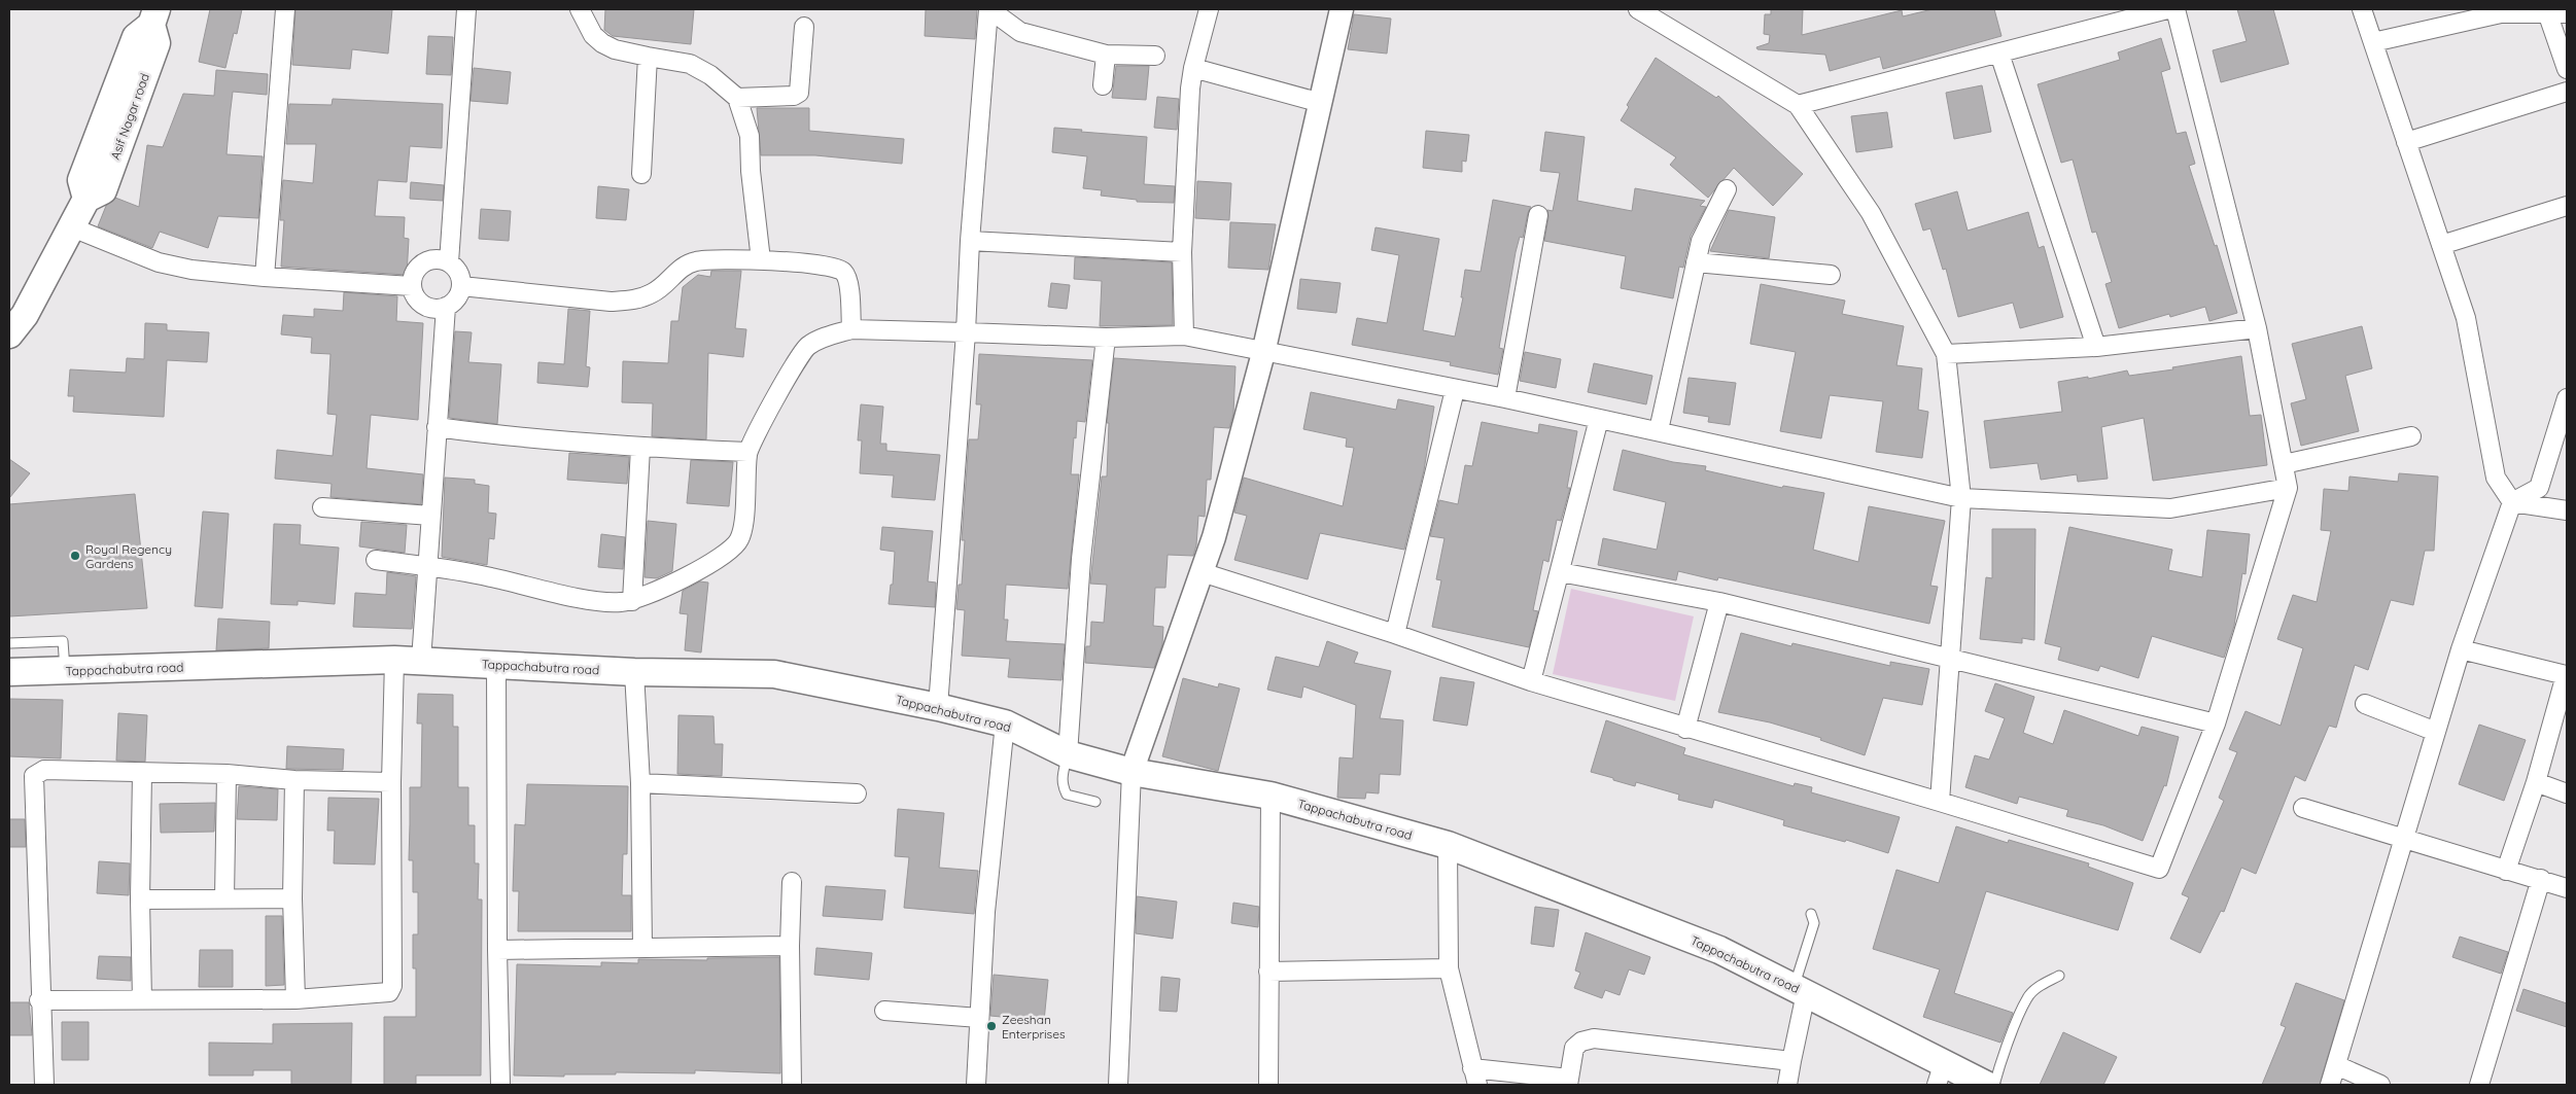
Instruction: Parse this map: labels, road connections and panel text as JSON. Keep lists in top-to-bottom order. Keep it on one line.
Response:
{"streets":{"main road":["Asif Nagar road","Tappachabutra road"]},"places":["Royal Regency Gardens","Zeeshan Enterprises"]}
